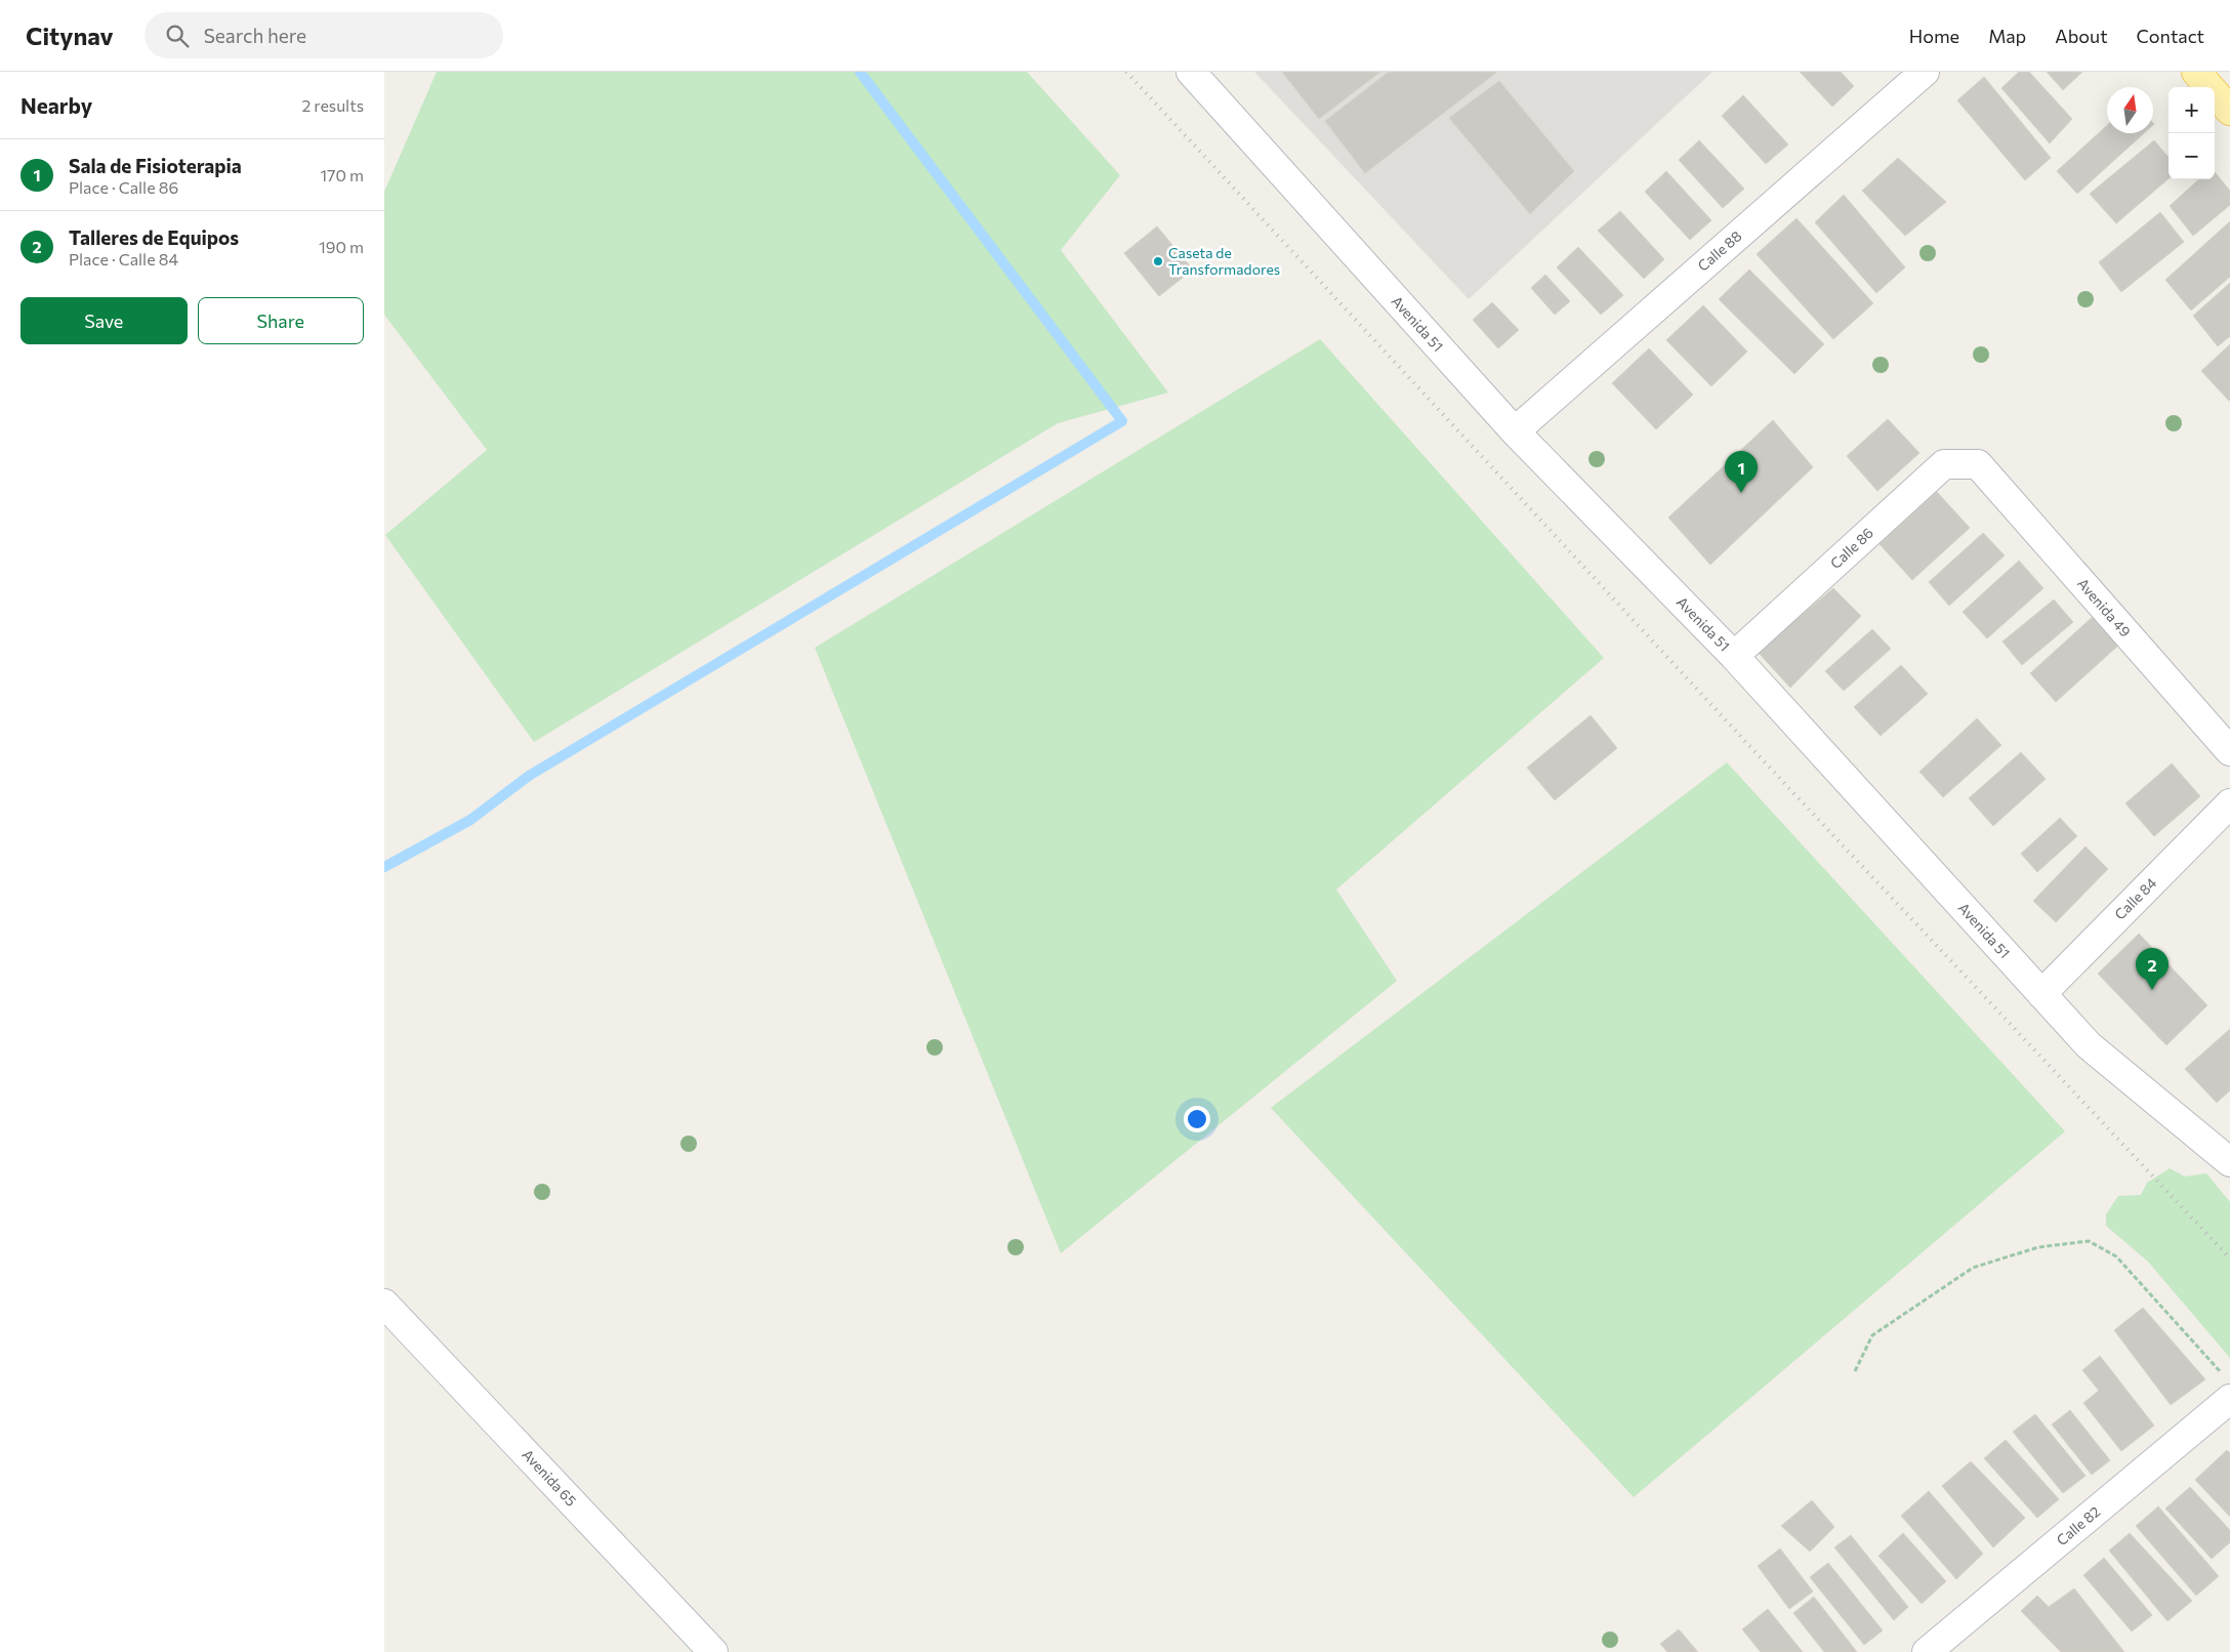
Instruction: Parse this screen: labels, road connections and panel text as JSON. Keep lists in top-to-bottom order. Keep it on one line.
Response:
{"streets":{"street":["Calle 88","Avenida 51","Calle 86","Avenida 49","Calle 84","Avenida 65","Calle 82"]},"crossings":[["Calle 88","Avenida 51"],["Avenida 51","Calle 86"],["Avenida 51","Calle 84"],["Calle 86","Avenida 49"]],"places":["Caseta de Transformadores"],"north":"top","page":{"header":"Citynav","search":"Search here","nav":["Home","Map","About","Contact"],"heading":["Nearby","2 results"],"map_buttons":["+","−"],"list":[{"mark":"1","name":"Sala de Fisioterapia","note":"Place · Calle 86","value":"170 m"},{"mark":"2","name":"Talleres de Equipos","note":"Place · Calle 84","value":"190 m"}],"buttons":["Save","Share"],"pins":["1","2"]}}
